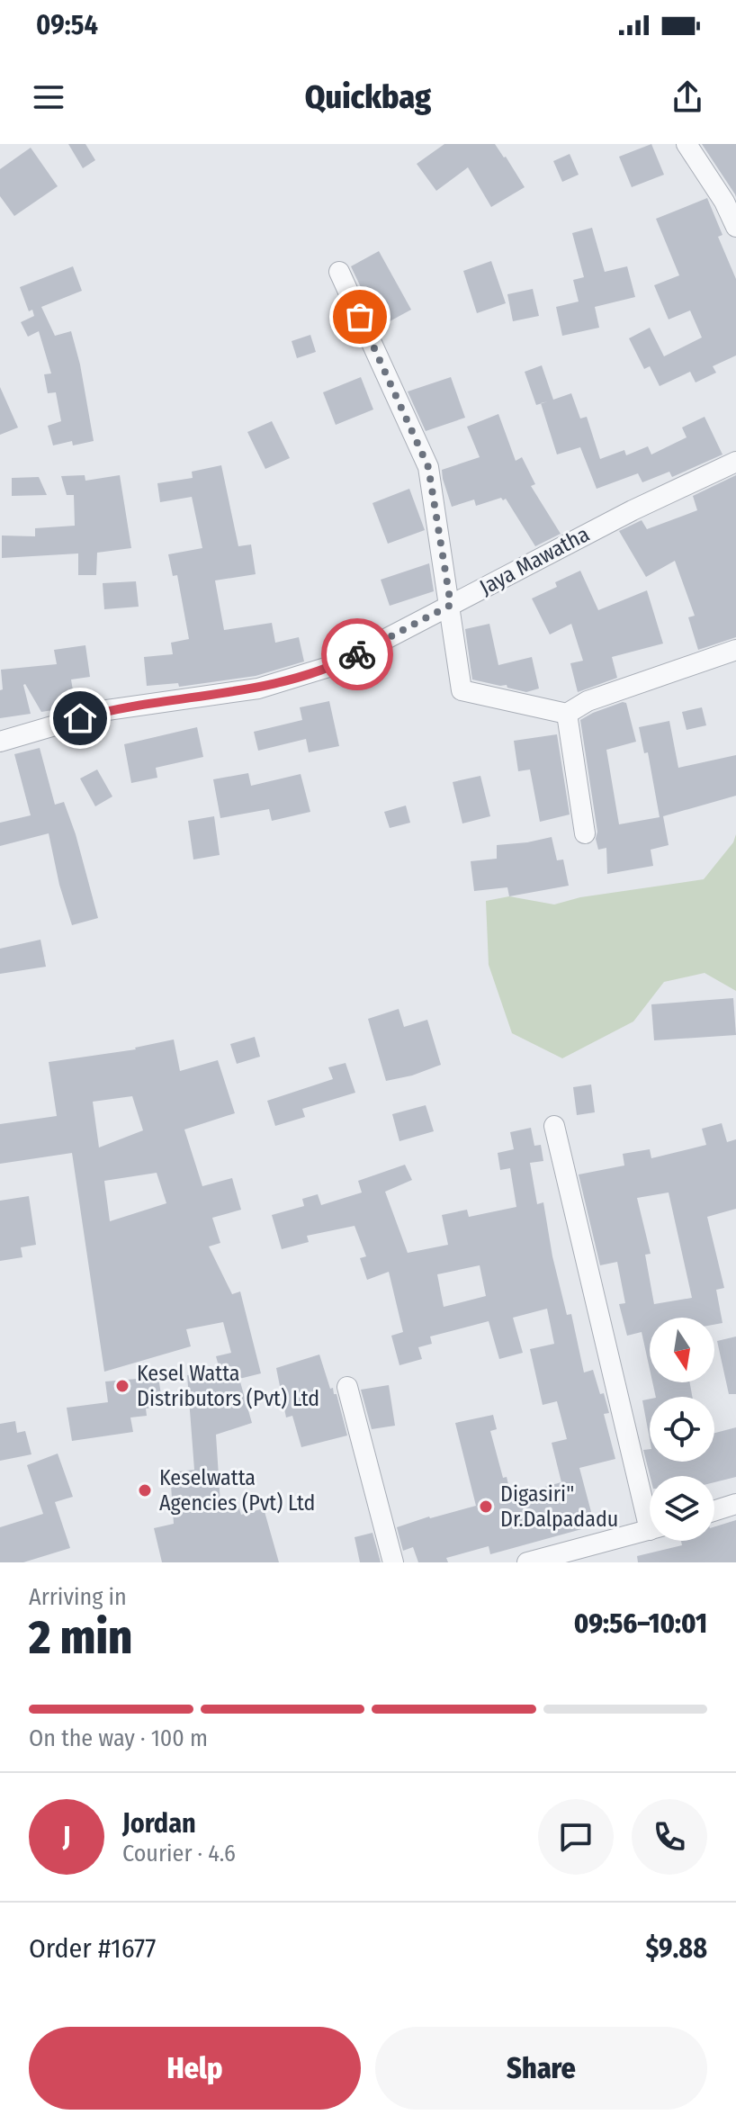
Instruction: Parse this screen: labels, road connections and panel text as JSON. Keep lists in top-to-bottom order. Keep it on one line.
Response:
{"streets":{"street":["Jaya Mawatha"]},"places":["Kesel Watta Distributors (Pvt) Ltd","Keselwatta Agencies (Pvt) Ltd","Digasiri\" Dr.Dalpadadu"],"north":"bottom","page":{"status":"09:54","header":"Quickbag","heading":["2 min","Arriving in","09:56–10:01"],"panel":["Jordan","Courier · 4.6","Order #1677","$9.88"],"bar":"On the way · 100 m","round":"J","buttons":["Help","Share"]}}
